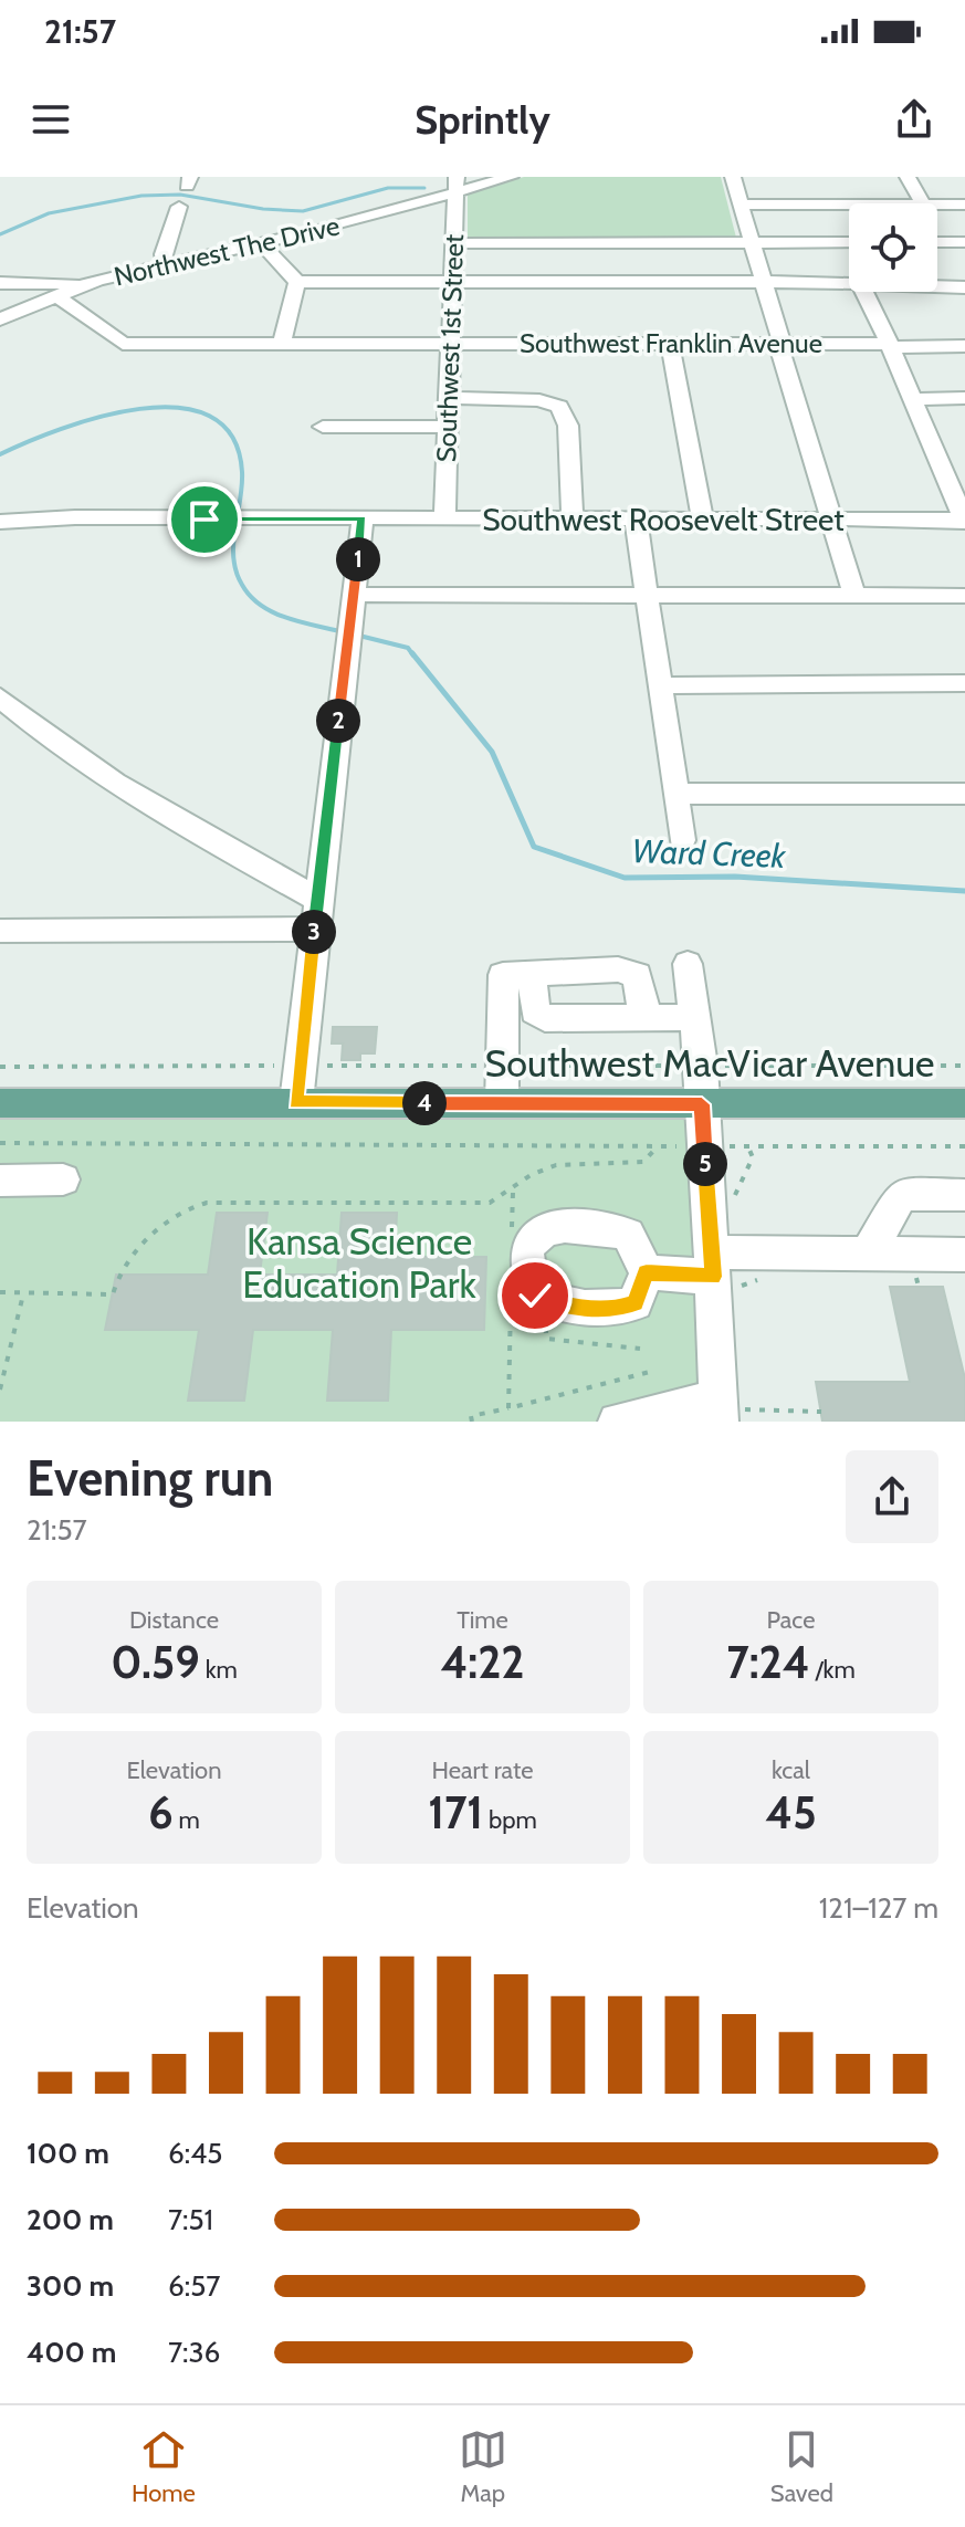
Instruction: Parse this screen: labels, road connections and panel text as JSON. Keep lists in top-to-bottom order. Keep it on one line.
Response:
{"streets":{"main road":["Southwest MacVicar Avenue"],"street":["Northwest The Drive","Southwest Franklin Avenue","Southwest 1st Street","Southwest Roosevelt Street"]},"crossings":[["Northwest The Drive","Southwest Franklin Avenue"],["Northwest The Drive","Southwest 1st Street"],["Southwest Franklin Avenue","Southwest 1st Street"],["Southwest 1st Street","Southwest Roosevelt Street"]],"water":["Ward Creek"],"parks":["Kansa Science Education Park"],"page":{"status":"21:57","header":"Sprintly","pins":["1","2","3","4","5"],"heading":["Evening run","21:57"],"stats":[["Distance","0.59 km"],["Time","4:22"],["Pace","7:24 /km"],["Elevation","6 m"],["Heart rate","171 bpm"],["kcal","45"]],"chart":["Elevation","121–127 m"],"list":[{"name":"100 m","note":"6:45"},{"name":"200 m","note":"7:51"},{"name":"300 m","note":"6:57"},{"name":"400 m","note":"7:36"}],"tabs":["Home","Map","Saved"]}}
